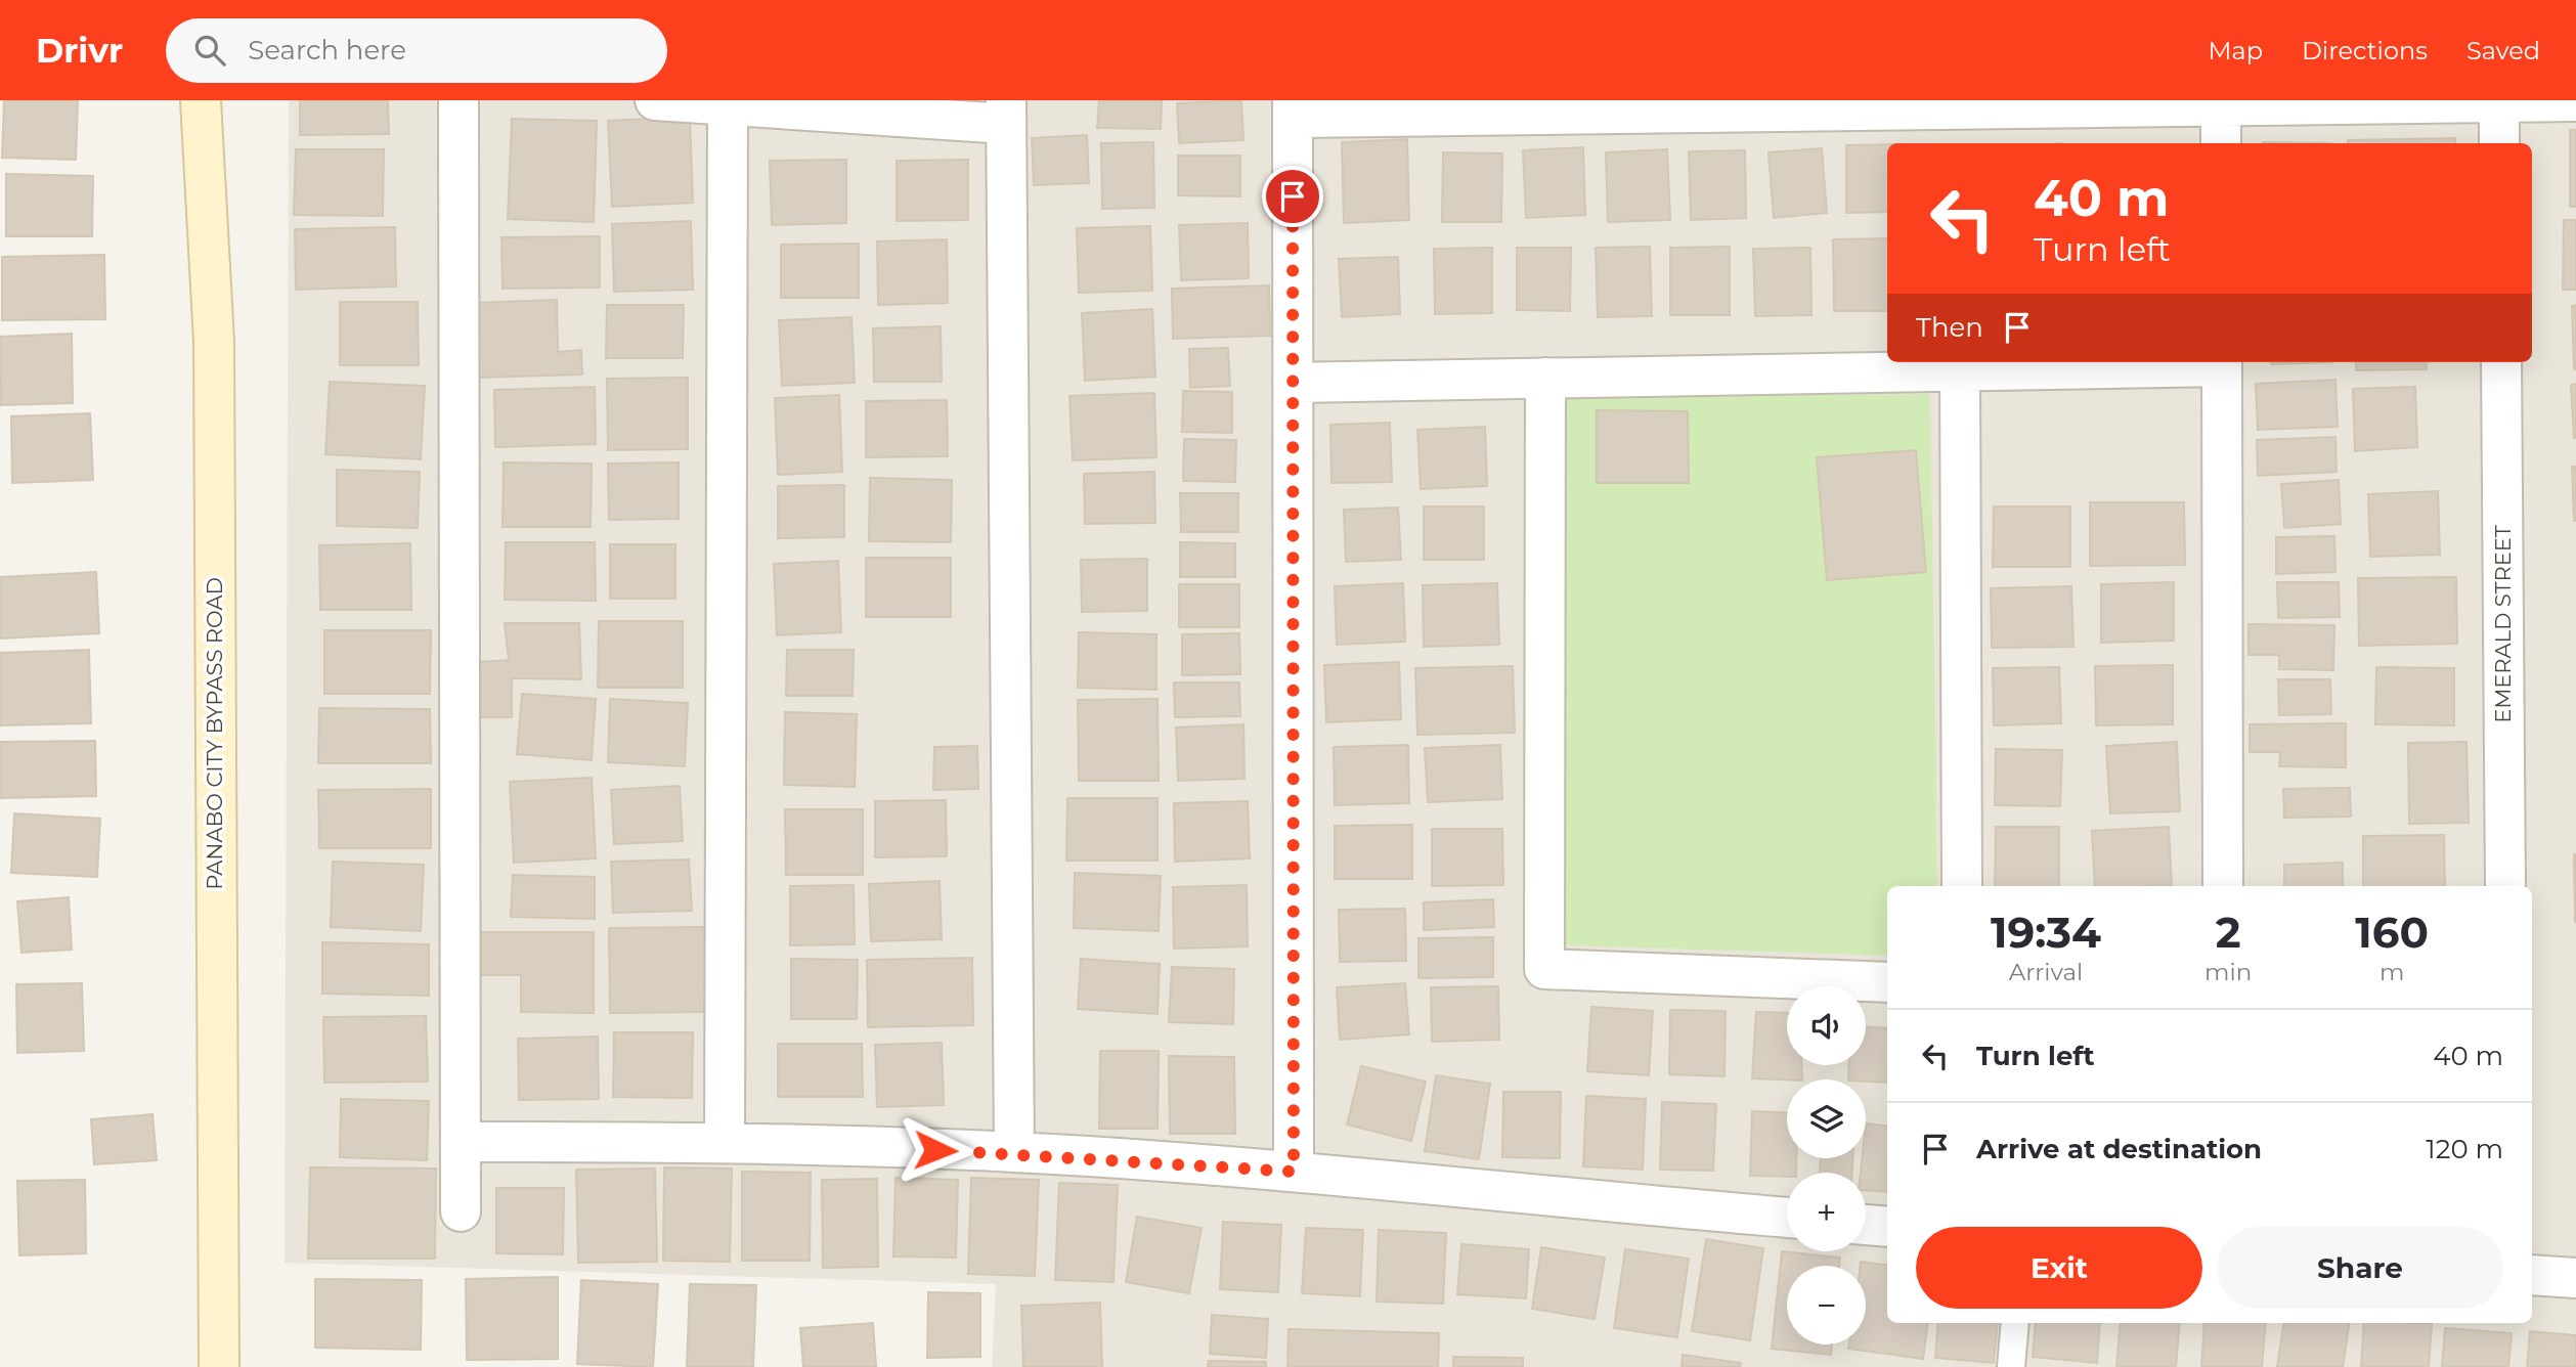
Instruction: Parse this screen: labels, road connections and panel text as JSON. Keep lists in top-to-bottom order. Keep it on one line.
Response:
{"streets":{"main road":["PANABO CITY BYPASS ROAD"],"street":["EMERALD STREET"]},"page":{"header":"Drivr","search":"Search here","nav":["Map","Directions","Saved"],"turn":["40 m","Turn left"],"then":"Then","eta":["19:34","Arrival","2","min","160","m"],"map_buttons":["+","−"],"list":[{"name":"Turn left","value":"40 m"},{"name":"Arrive at destination","value":"120 m"}],"buttons":["Exit","Share"]}}
